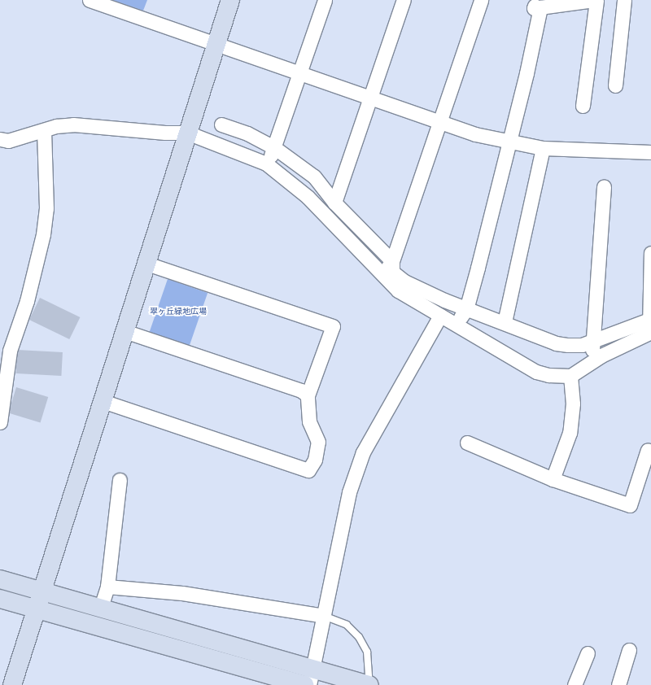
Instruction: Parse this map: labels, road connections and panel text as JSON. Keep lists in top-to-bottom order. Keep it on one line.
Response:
{"parks":["翠ヶ丘緑地広場"]}
